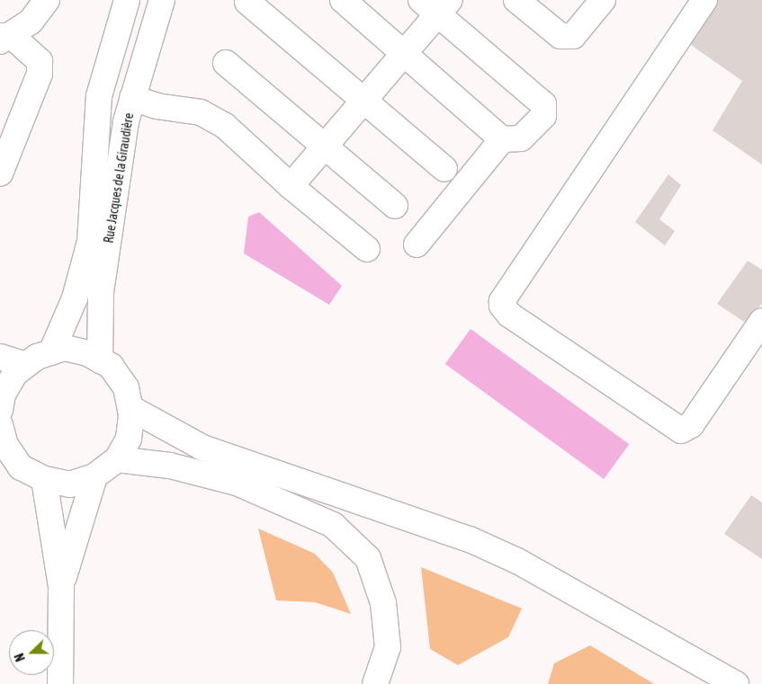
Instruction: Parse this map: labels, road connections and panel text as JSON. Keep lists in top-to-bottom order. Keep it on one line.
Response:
{"streets":{"main road":["Rue Jacques de la Giraudière"]},"north":"left"}
